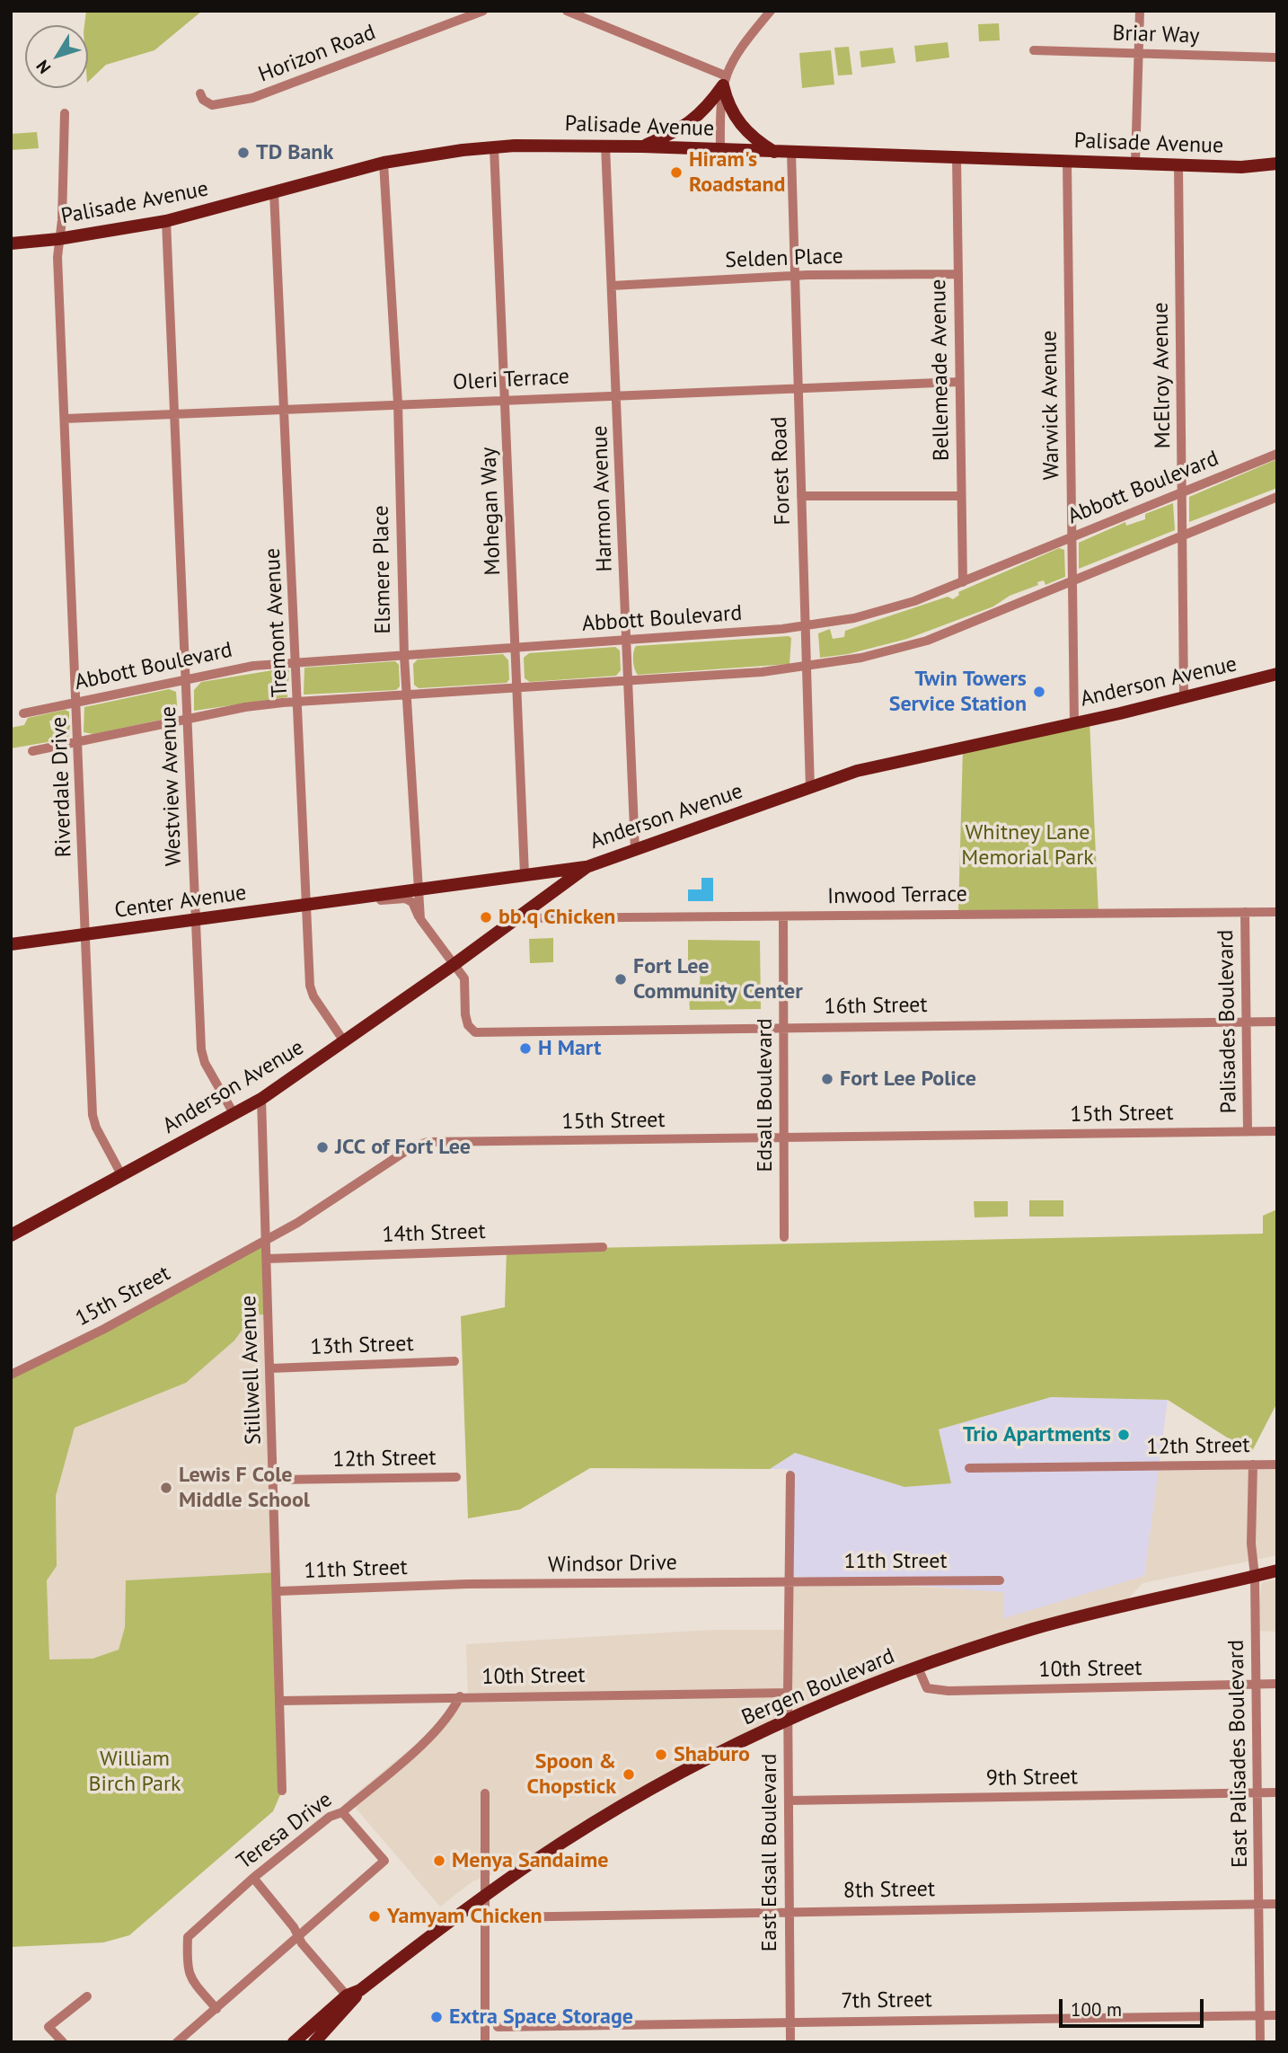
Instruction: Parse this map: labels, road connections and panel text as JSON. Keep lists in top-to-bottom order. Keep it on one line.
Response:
{"streets":{"main road":["Palisade Avenue","Anderson Avenue","Center Avenue","Bergen Boulevard"],"street":["Briar Way","Horizon Road","Selden Place","Bellemeade Avenue","McElroy Avenue","Oleri Terrace","Warwick Avenue","Forest Road","Abbott Boulevard","Harmon Avenue","Mohegan Way","Elsmere Place","Tremont Avenue","Westview Avenue","Riverdale Drive","Inwood Terrace","16th Street","Palisades Boulevard","Edsall Boulevard","15th Street","14th Street","13th Street","Stillwell Avenue","12th Street","11th Street","Windsor Drive","10th Street","East Palisades Boulevard","9th Street","Teresa Drive","East Edsall Boulevard","8th Street","7th Street"]},"crossings":[["Palisade Avenue","Bellemeade Avenue"],["Palisade Avenue","McElroy Avenue"],["Palisade Avenue","Warwick Avenue"],["Palisade Avenue","Forest Road"],["Palisade Avenue","Harmon Avenue"],["Palisade Avenue","Mohegan Way"],["Palisade Avenue","Elsmere Place"],["Palisade Avenue","Tremont Avenue"],["Palisade Avenue","Westview Avenue"],["Palisade Avenue","Riverdale Drive"],["Selden Place","Bellemeade Avenue"],["Selden Place","Forest Road"],["Selden Place","Harmon Avenue"],["Bellemeade Avenue","Oleri Terrace"],["Bellemeade Avenue","Abbott Boulevard"],["McElroy Avenue","Abbott Boulevard"],["McElroy Avenue","Anderson Avenue"],["Oleri Terrace","Forest Road"],["Oleri Terrace","Harmon Avenue"],["Oleri Terrace","Mohegan Way"],["Oleri Terrace","Elsmere Place"],["Oleri Terrace","Tremont Avenue"],["Oleri Terrace","Westview Avenue"],["Oleri Terrace","Riverdale Drive"],["Warwick Avenue","Abbott Boulevard"],["Warwick Avenue","Anderson Avenue"],["Forest Road","Abbott Boulevard"],["Forest Road","Anderson Avenue"],["Abbott Boulevard","Harmon Avenue"],["Abbott Boulevard","Mohegan Way"],["Abbott Boulevard","Elsmere Place"],["Abbott Boulevard","Tremont Avenue"],["Abbott Boulevard","Westview Avenue"],["Abbott Boulevard","Riverdale Drive"],["Harmon Avenue","Anderson Avenue"],["Mohegan Way","Center Avenue"],["Elsmere Place","Center Avenue"],["Tremont Avenue","Anderson Avenue"],["Tremont Avenue","Center Avenue"],["Anderson Avenue","Westview Avenue"],["Anderson Avenue","Riverdale Drive"],["Anderson Avenue","Inwood Terrace"],["Anderson Avenue","Center Avenue"],["Anderson Avenue","16th Street"],["Anderson Avenue","Stillwell Avenue"],["Westview Avenue","Center Avenue"],["Riverdale Drive","Center Avenue"],["Inwood Terrace","Palisades Boulevard"],["Inwood Terrace","Edsall Boulevard"],["16th Street","Palisades Boulevard"],["16th Street","Edsall Boulevard"],["Palisades Boulevard","15th Street"],["Edsall Boulevard","15th Street"],["15th Street","Stillwell Avenue"],["14th Street","Stillwell Avenue"],["13th Street","Stillwell Avenue"],["Stillwell Avenue","12th Street"],["Stillwell Avenue","11th Street"],["Stillwell Avenue","10th Street"],["12th Street","East Palisades Boulevard"],["11th Street","Windsor Drive"],["11th Street","East Edsall Boulevard"],["Windsor Drive","East Edsall Boulevard"],["10th Street","Bergen Boulevard"],["10th Street","East Palisades Boulevard"],["10th Street","Teresa Drive"],["10th Street","East Edsall Boulevard"],["Bergen Boulevard","East Palisades Boulevard"],["Bergen Boulevard","East Edsall Boulevard"],["East Palisades Boulevard","9th Street"],["East Palisades Boulevard","8th Street"],["East Palisades Boulevard","7th Street"],["9th Street","East Edsall Boulevard"],["East Edsall Boulevard","8th Street"],["East Edsall Boulevard","7th Street"]],"parks":["Whitney Lane Memorial Park","William Birch Park"],"places":["TD Bank","Hiram's Roadstand","Twin Towers Service Station","bb.q Chicken","Fort Lee Community Center","H Mart","Fort Lee Police","JCC of Fort Lee","Trio Apartments","Lewis F Cole Middle School","Shaburo","Spoon & Chopstick","Menya Sandaime","Yamyam Chicken","Extra Space Storage"],"scale_bar":"100 m","north":"bottom left"}
